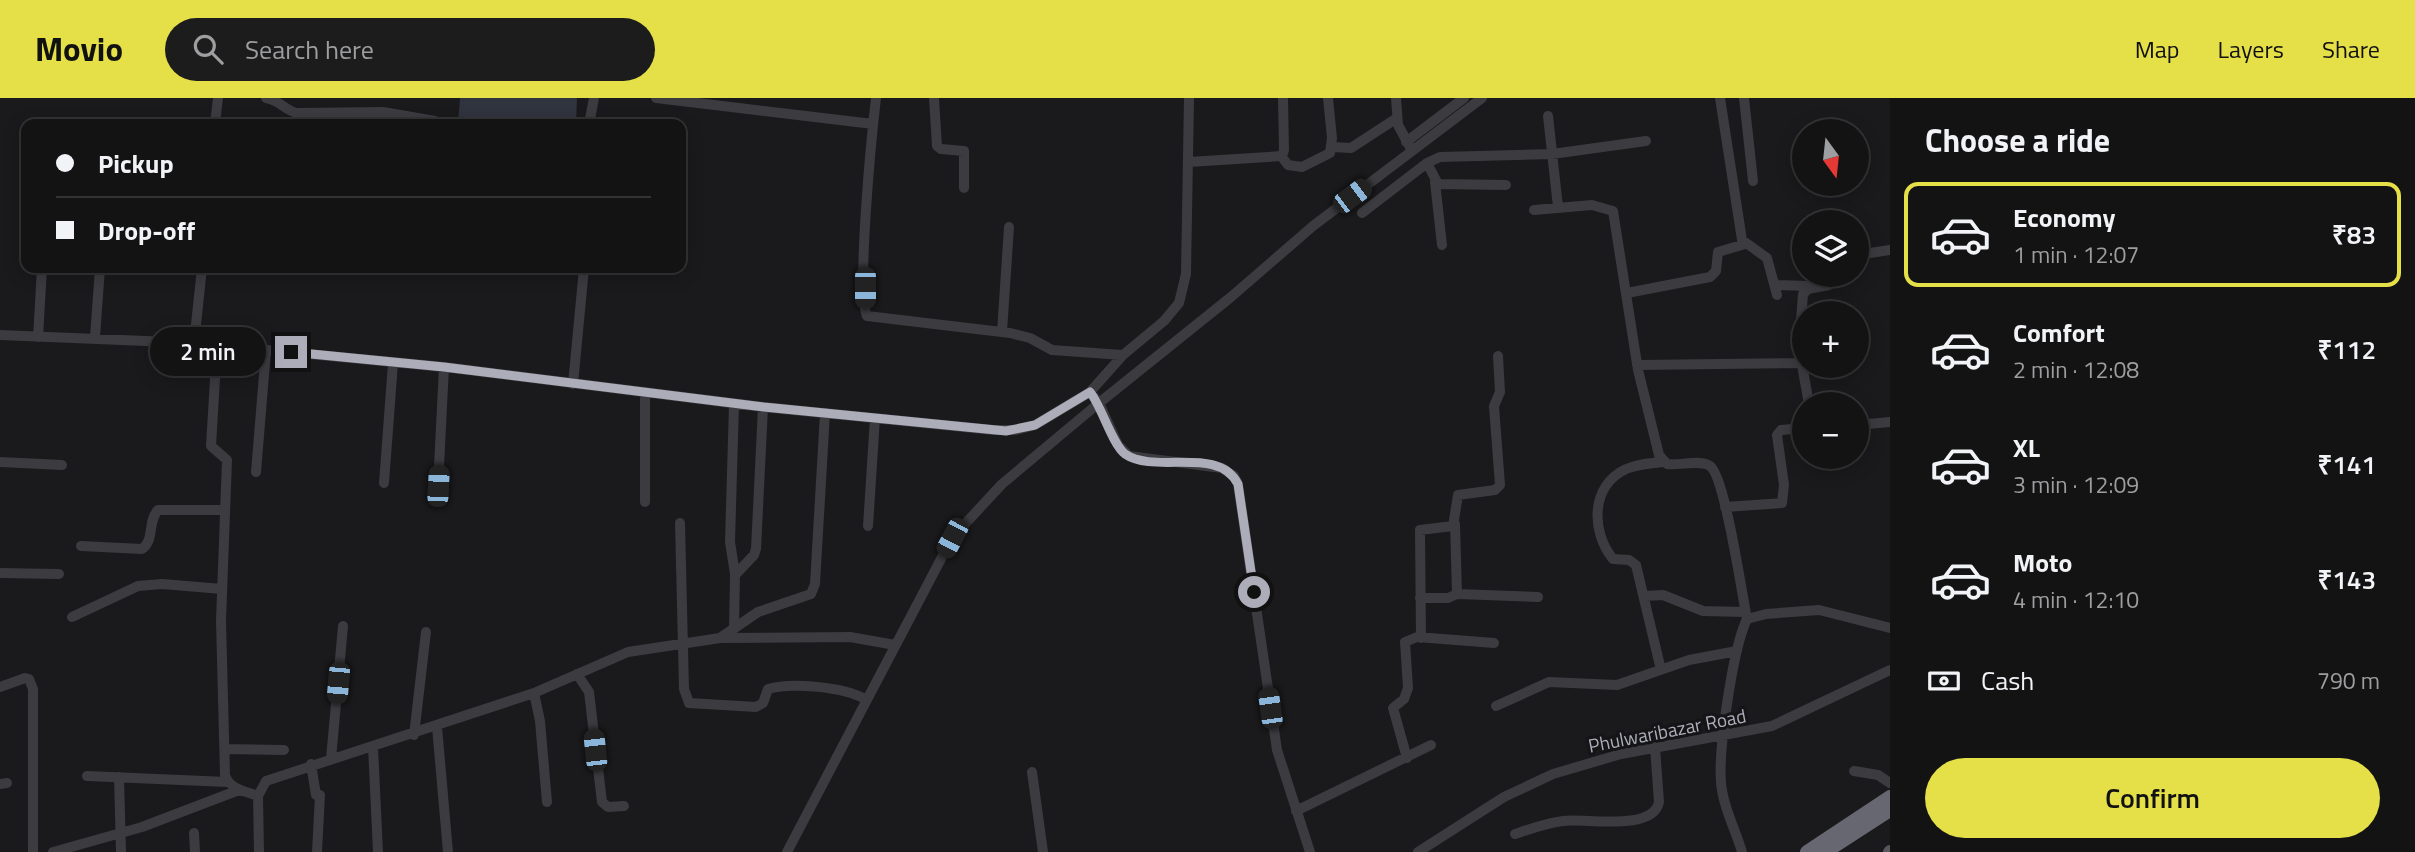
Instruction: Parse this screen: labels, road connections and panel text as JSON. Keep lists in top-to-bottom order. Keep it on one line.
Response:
{"streets":{"street":["Phulwaribazar Road"]},"north":"bottom","page":{"header":"Movio","search":"Search here","nav":["Map","Layers","Share"],"heading":"Choose a ride","map_buttons":["+","−"],"banner":["Pickup","Drop-off"],"list":[{"name":"Economy","note":"1 min · 12:07","value":"₹83"},{"name":"Comfort","note":"2 min · 12:08","value":"₹112"},{"name":"XL","note":"3 min · 12:09","value":"₹141"},{"name":"Moto","note":"4 min · 12:10","value":"₹143"}],"bubble":"2 min","pay":["Cash","790 m"],"buttons":"Confirm"}}
